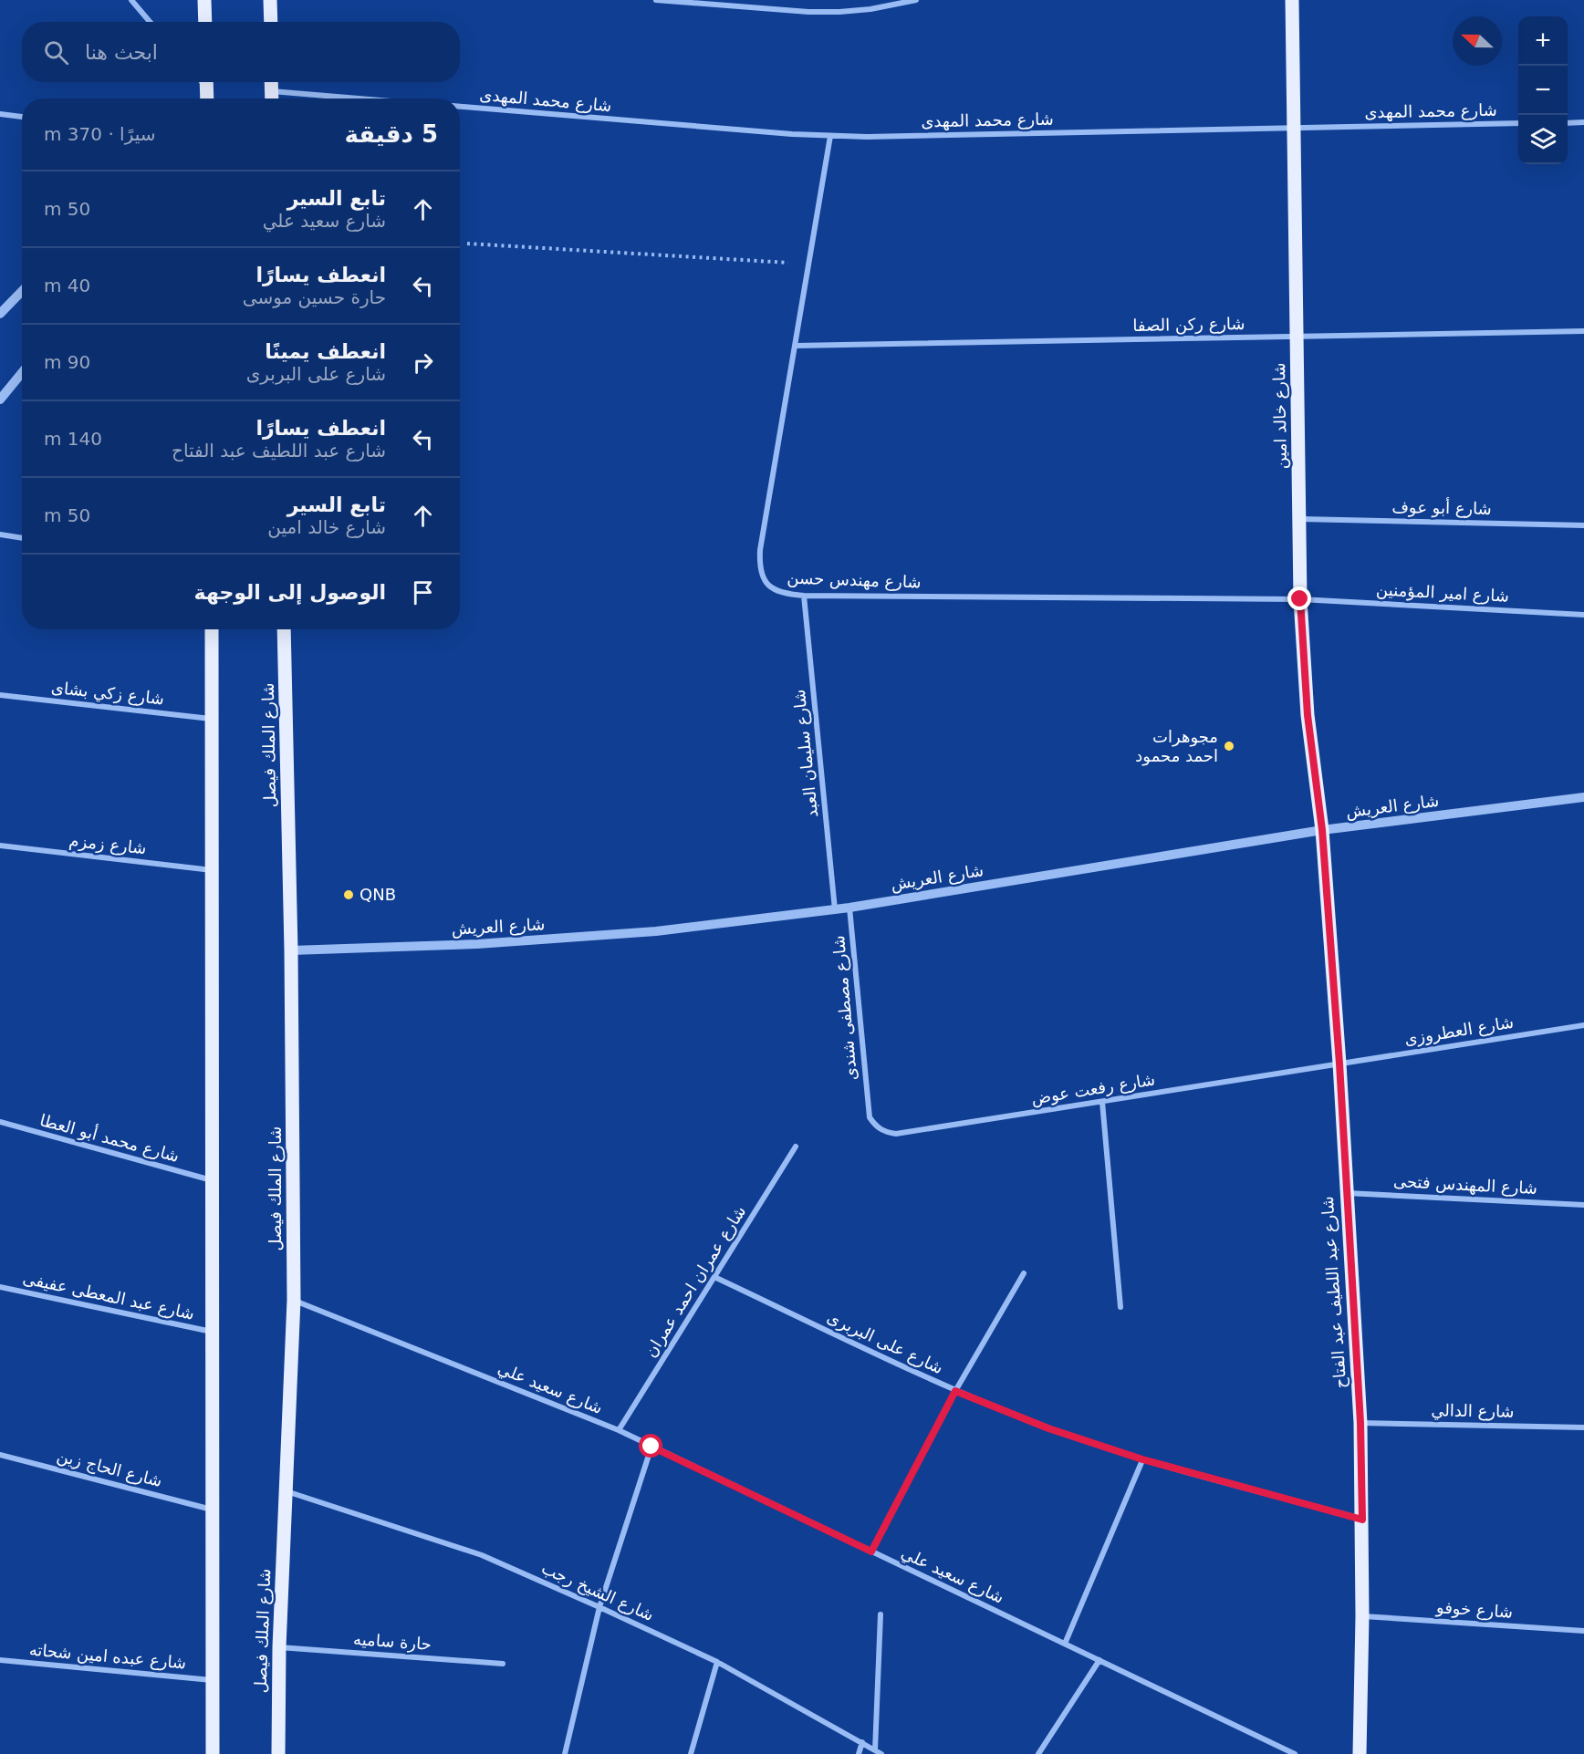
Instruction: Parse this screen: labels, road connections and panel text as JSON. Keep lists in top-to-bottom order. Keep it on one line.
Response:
{"streets":{"main road":["شارع خالد امين","شارع الملك فيصل","شارع عبد اللطيف عبد الفتاح"],"street":["شارع محمد المهدى","شارع ركن الصفا","شارع أبو عوف","شارع مهندس حسن","شارع امير المؤمنين","شارع زكي بشاى","شارع سليمان العبد","شارع العريش","شارع زمزم","شارع مصطفى شندى","شارع العطروزى","شارع رفعت عوض","شارع محمد أبو العطا","شارع المهندس فتحى","شارع عمران احمد عمران","شارع عبد المعطى عفيفى","شارع على البربرى","شارع سعيد علي","شارع الدالي","شارع الحاج زين","شارع الشيخ رجب","شارع خوفو","حارة ساميه","شارع عبده امين شحاته"]},"crossings":[["شارع محمد المهدى","شارع خالد امين"],["شارع محمد المهدى","شارع مهندس حسن"],["شارع ركن الصفا","شارع خالد امين"],["شارع ركن الصفا","شارع مهندس حسن"],["شارع خالد امين","شارع أبو عوف"],["شارع خالد امين","شارع مهندس حسن"],["شارع خالد امين","شارع امير المؤمنين"],["شارع خالد امين","شارع العريش"],["شارع خالد امين","شارع عبد اللطيف عبد الفتاح"],["شارع مهندس حسن","شارع امير المؤمنين"],["شارع مهندس حسن","شارع سليمان العبد"],["شارع الملك فيصل","شارع العريش"],["شارع الملك فيصل","شارع سعيد علي"],["شارع الملك فيصل","شارع الشيخ رجب"],["شارع الملك فيصل","حارة ساميه"],["شارع سليمان العبد","شارع العريش"],["شارع العريش","شارع مصطفى شندى"],["شارع العريش","شارع عبد اللطيف عبد الفتاح"],["شارع مصطفى شندى","شارع رفعت عوض"],["شارع العطروزى","شارع رفعت عوض"],["شارع العطروزى","شارع عبد اللطيف عبد الفتاح"],["شارع رفعت عوض","شارع عبد اللطيف عبد الفتاح"],["شارع المهندس فتحى","شارع عبد اللطيف عبد الفتاح"],["شارع عمران احمد عمران","شارع على البربرى"],["شارع عمران احمد عمران","شارع سعيد علي"],["شارع عبد اللطيف عبد الفتاح","شارع على البربرى"],["شارع عبد اللطيف عبد الفتاح","شارع الدالي"],["شارع عبد اللطيف عبد الفتاح","شارع خوفو"]],"places":["مجوهرات احمد محمود","QNB"],"north":"left","page":{"map_buttons":["+","−"],"search":"ابحث هنا","heading":["5 دقيقة","سيرًا · 370 m"],"list":[["تابع السير","شارع سعيد علي","50 m"],["انعطف يسارًا","حارة حسين موسى","40 m"],["انعطف يمينًا","شارع على البربرى","90 m"],["انعطف يسارًا","شارع عبد اللطيف عبد الفتاح","140 m"],["تابع السير","شارع خالد امين","50 m"],"الوصول إلى الوجهة"]}}
